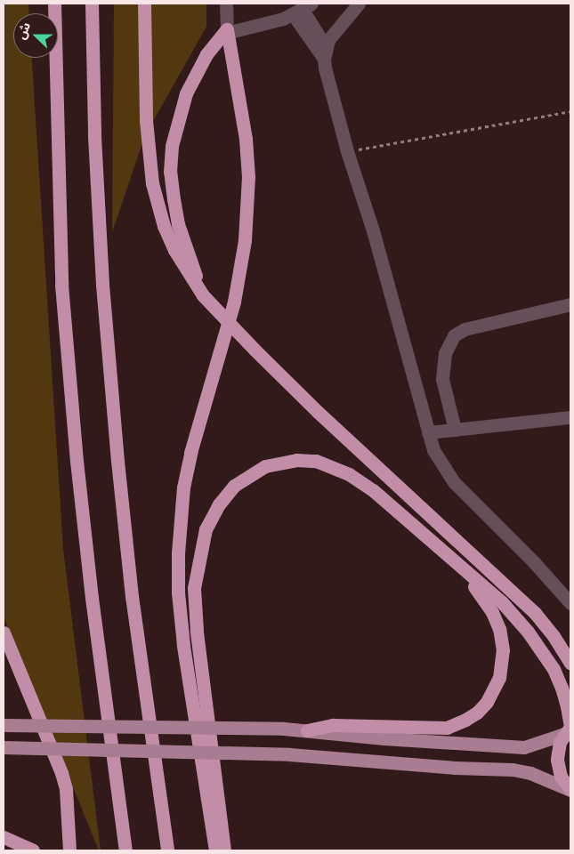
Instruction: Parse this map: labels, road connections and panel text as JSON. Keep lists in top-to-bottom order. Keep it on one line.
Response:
{"north":"left"}
